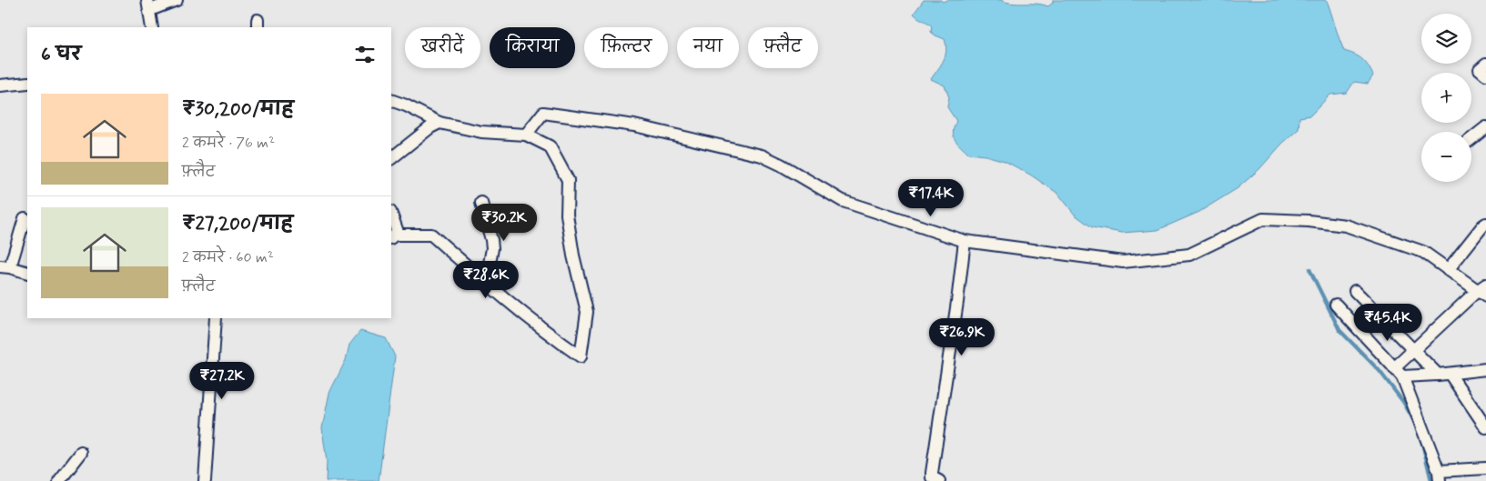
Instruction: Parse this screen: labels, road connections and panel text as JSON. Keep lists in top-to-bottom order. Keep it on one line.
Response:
{"page":{"map_buttons":["+","−"],"chip":["खरीदें","किराया","फ़िल्टर","नया","फ़्लैट"],"heading":"6 घर","list":[{"name":"₹30,200/माह","note":"2 कमरे · 76 m² · फ़्लैट"},{"name":"₹27,200/माह","note":"2 कमरे · 60 m² · फ़्लैट"}],"price":["₹17.4K","₹30.2K","₹28.6K","₹45.4K","₹26.9K","₹27.2K"]}}
